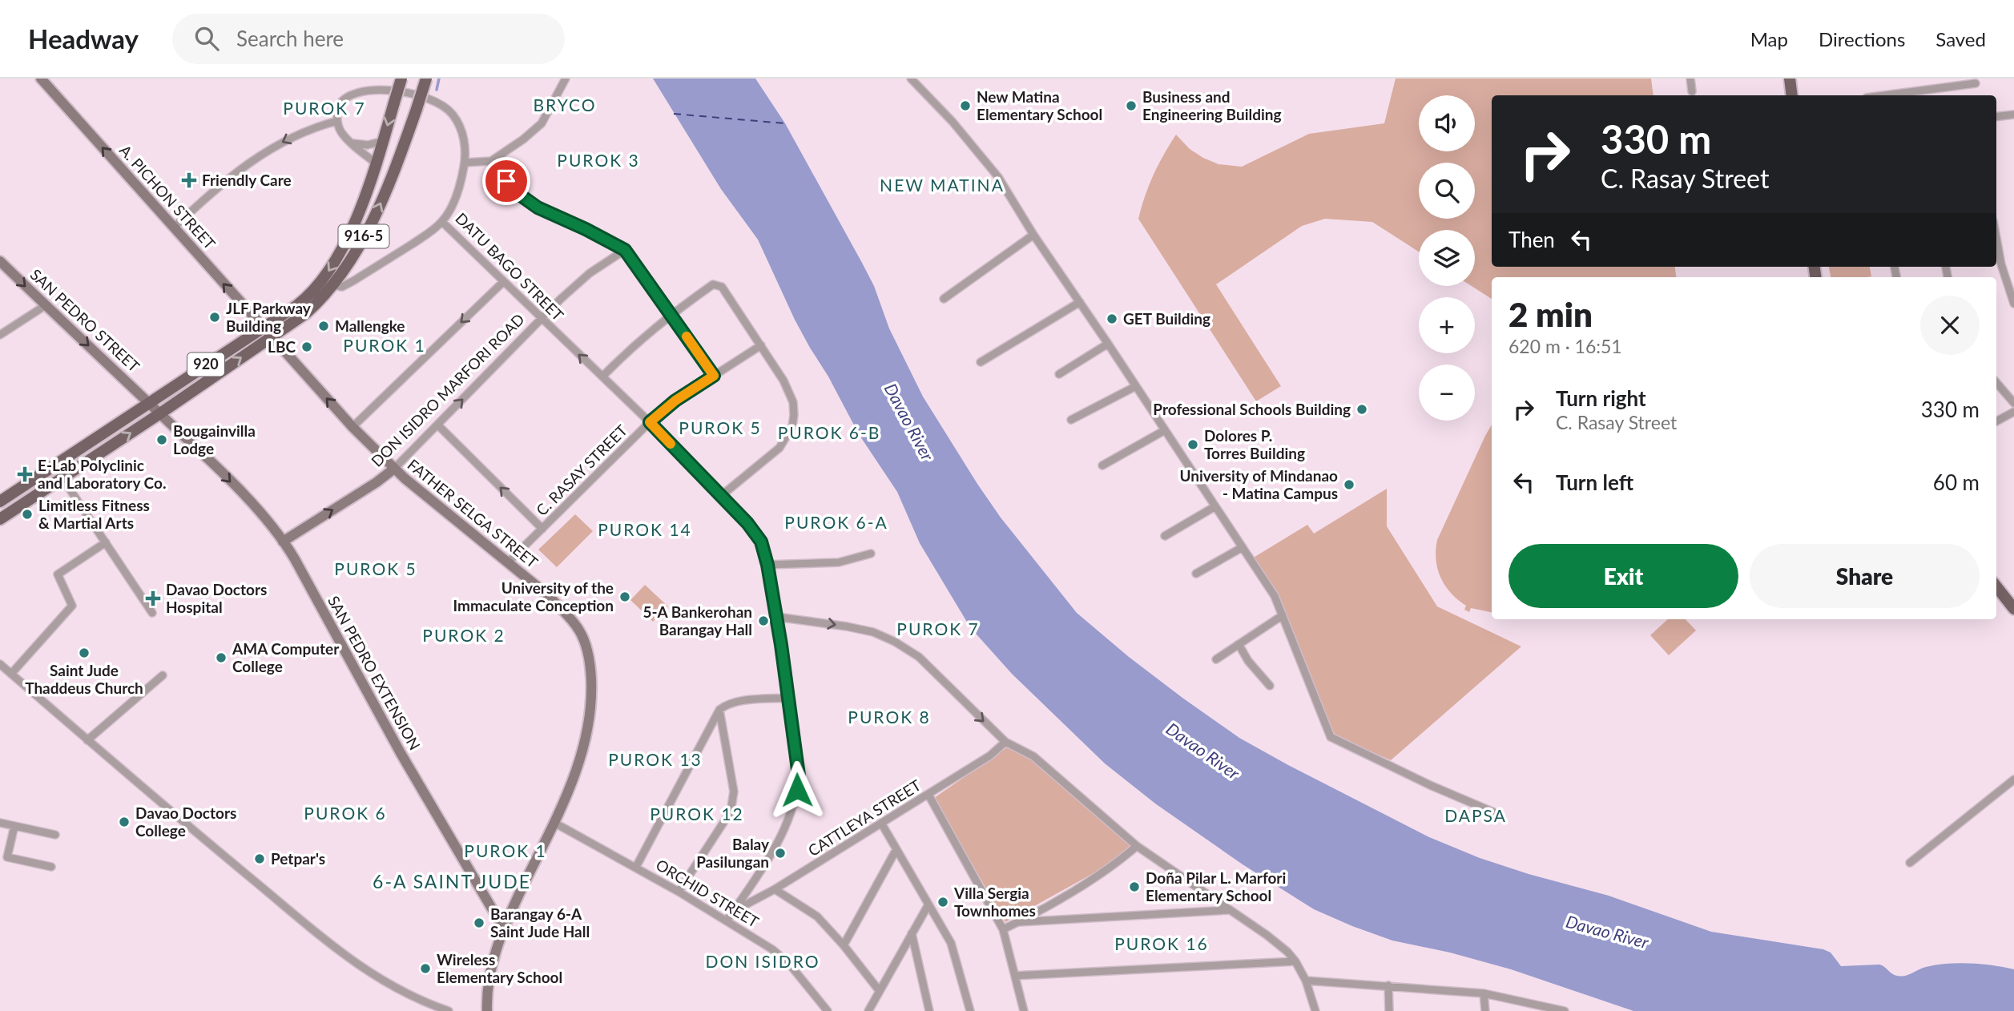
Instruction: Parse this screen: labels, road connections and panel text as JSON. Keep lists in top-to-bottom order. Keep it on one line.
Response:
{"streets":{"main road":["A. PICHON STREET","916-5","SAN PEDRO STREET","920","DON ISIDRO MARFORI ROAD","FATHER SELGA STREET","SAN PEDRO EXTENSION"],"street":["DATU BAGO STREET","C. RASAY STREET","CATTLEYA STREET","ORCHID STREET"]},"crossings":[["A. PICHON STREET","916-5"],["A. PICHON STREET","920"],["A. PICHON STREET","FATHER SELGA STREET"],["916-5","920"],["DATU BAGO STREET","DON ISIDRO MARFORI ROAD"],["DATU BAGO STREET","C. RASAY STREET"],["DATU BAGO STREET","CATTLEYA STREET"],["DATU BAGO STREET","ORCHID STREET"],["SAN PEDRO STREET","920"],["SAN PEDRO STREET","SAN PEDRO EXTENSION"],["920","SAN PEDRO EXTENSION"],["DON ISIDRO MARFORI ROAD","FATHER SELGA STREET"],["DON ISIDRO MARFORI ROAD","SAN PEDRO EXTENSION"],["C. RASAY STREET","FATHER SELGA STREET"],["FATHER SELGA STREET","SAN PEDRO EXTENSION"],["FATHER SELGA STREET","ORCHID STREET"]],"one_way":["A. PICHON STREET","SAN PEDRO STREET"],"districts":["BRYCO","PUROK 7","PUROK 3","NEW MATINA","PUROK 1","PUROK 5","PUROK 6-B","PUROK 6-A","PUROK 14","PUROK 5","PUROK 7","PUROK 2","PUROK 8","PUROK 13","PUROK 6","PUROK 12","DAPSA","PUROK 1","6-A SAINT JUDE","PUROK 16","DON ISIDRO"],"water":["Davao River"],"places":{"other":["New Matina Elementary School","Business and Engineering Building","JLF Parkway Building","GET Building","Mallengke","LBC","Professional Schools Building","Bougainvilla Lodge","Dolores P. Torres Building","University of Mindanao - Matina Campus","Limitless Fitness & Martial Arts","University of the Immaculate Conception","5-A Bankerohan Barangay Hall","Saint Jude Thaddeus Church","AMA Computer College","Davao Doctors College","Balay Pasilungan","Petpar's","Doña Pilar L. Marfori Elementary School","Villa Sergia Townhomes","Barangay 6-A Saint Jude Hall","Wireless Elementary School"],"health":["Friendly Care","E-Lab Polyclinic and Laboratory Co.","Davao Doctors Hospital"]},"page":{"header":"Headway","search":"Search here","nav":["Map","Directions","Saved"],"map_buttons":["+","−"],"turn":["330 m","C. Rasay Street"],"then":"Then","heading":["2 min","620 m · 16:51"],"list":[{"name":"Turn right","note":"C. Rasay Street","value":"330 m"},{"name":"Turn left","value":"60 m"}],"buttons":["Exit","Share"]}}
